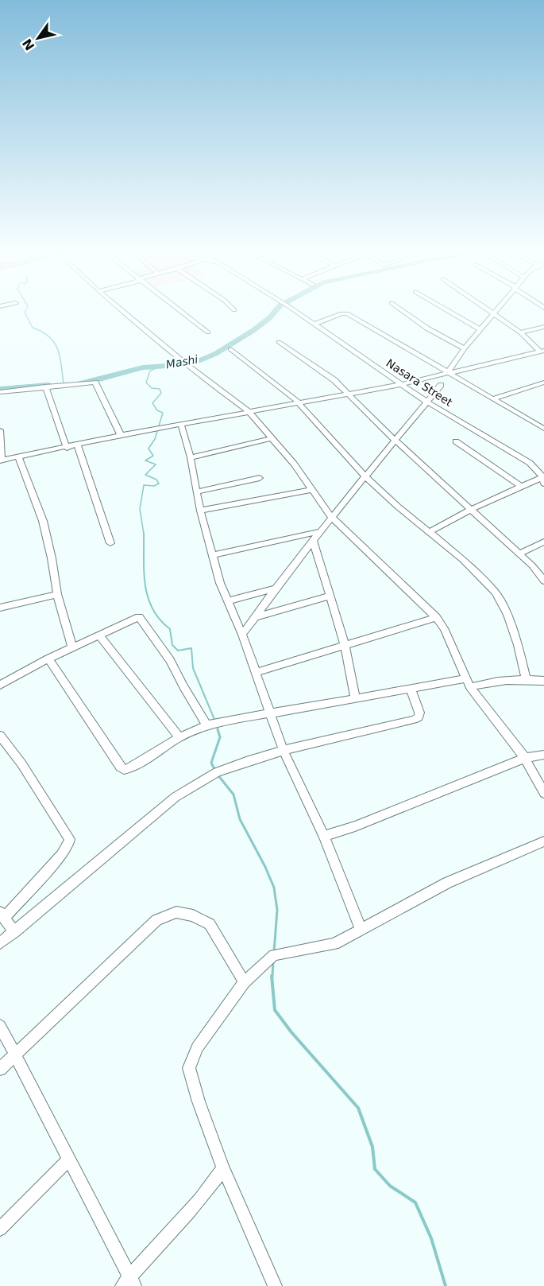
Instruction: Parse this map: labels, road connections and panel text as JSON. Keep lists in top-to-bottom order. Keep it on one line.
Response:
{"streets":{"street":["Nasara Street"]},"water":["Mashi"],"north":"bottom left"}
